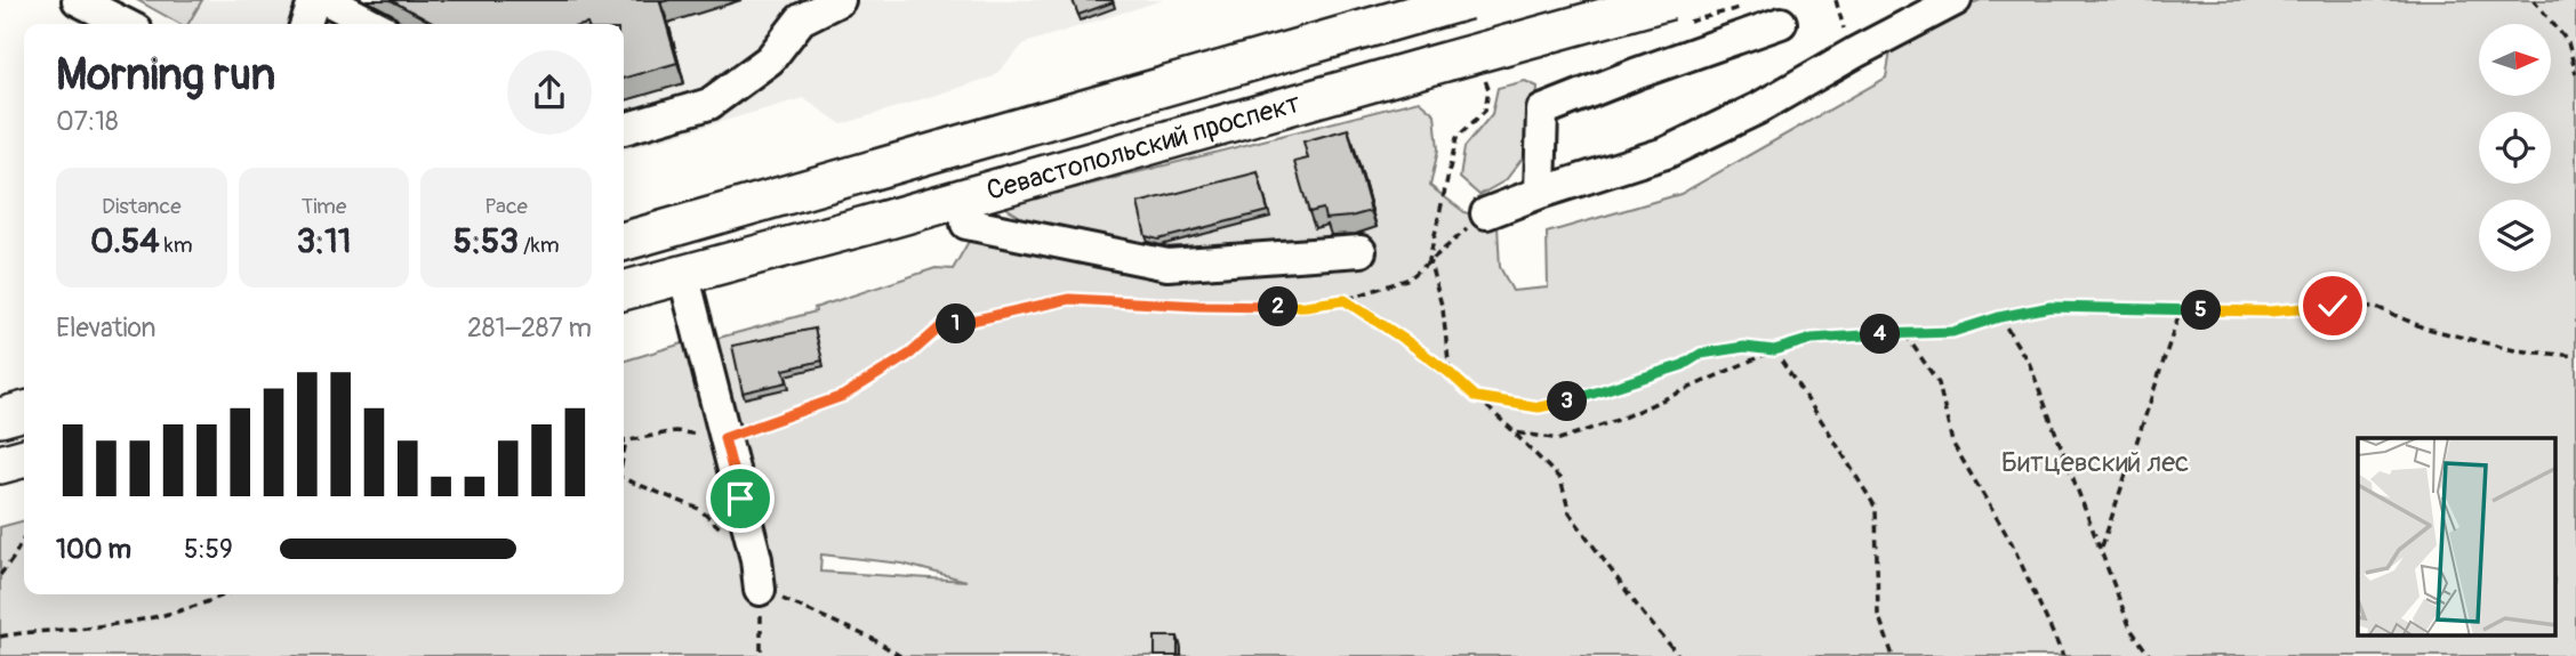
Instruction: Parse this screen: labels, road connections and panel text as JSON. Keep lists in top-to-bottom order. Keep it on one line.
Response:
{"streets":{"main road":["Севастопольский проспект"]},"parks":["Битцевский лес"],"north":"right","page":{"heading":["Morning run","07:18"],"stats":[["Distance","0.54 km"],["Time","3:11"],["Pace","5:53 /km"]],"pins":["2","5","1","4","3"],"chart":["Elevation","281–287 m"],"list":[{"name":"100 m","note":"5:59"}]}}
